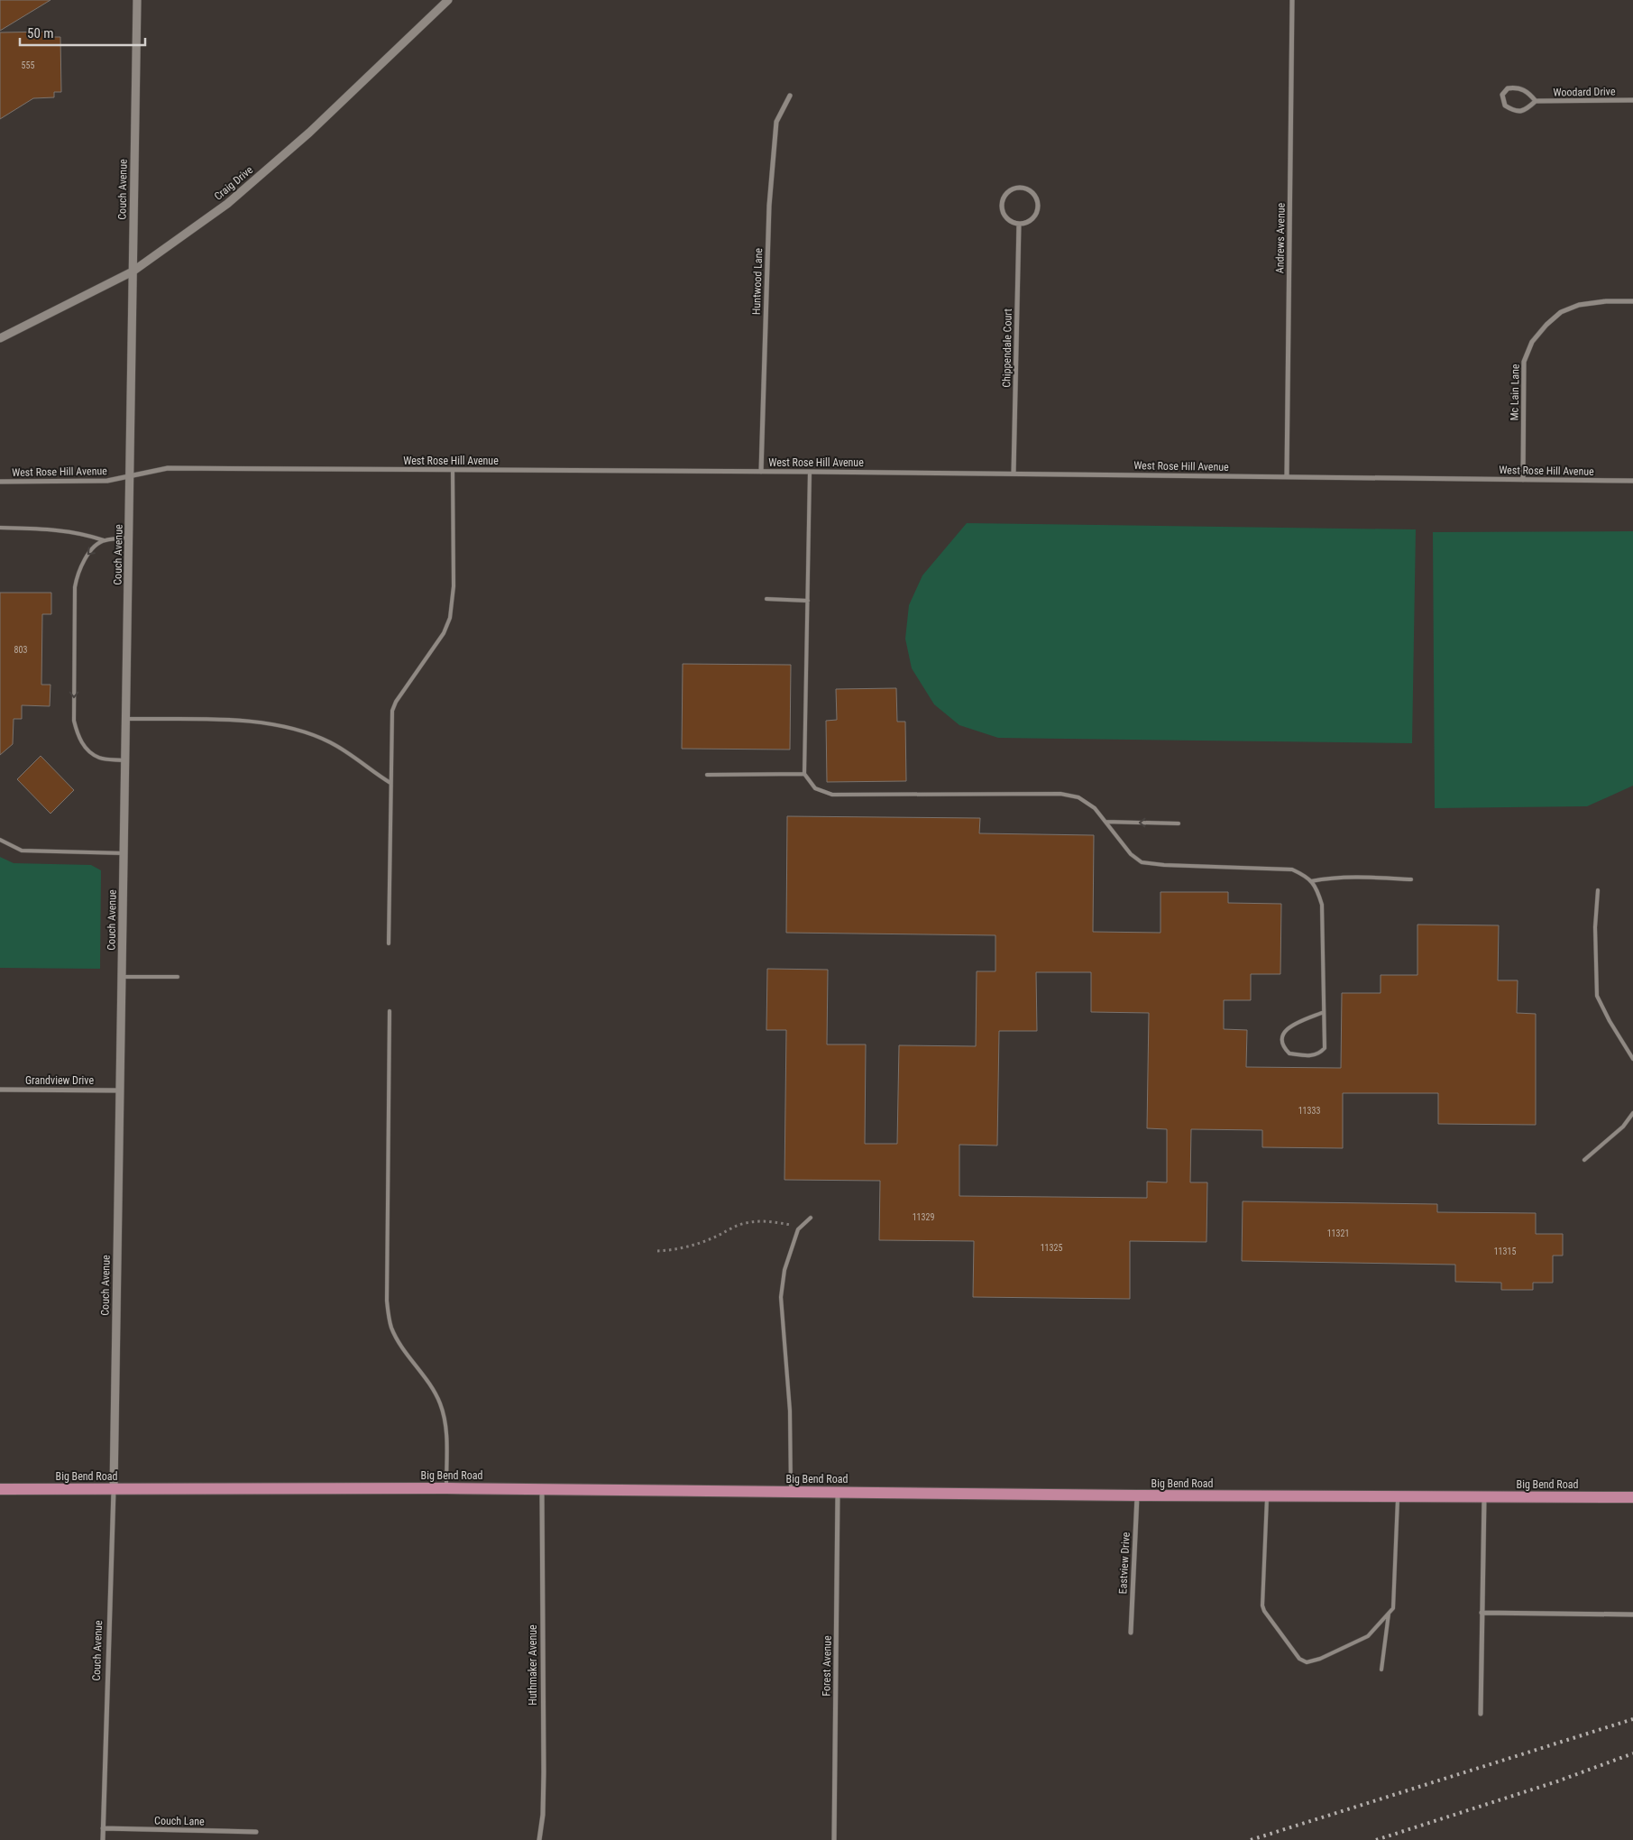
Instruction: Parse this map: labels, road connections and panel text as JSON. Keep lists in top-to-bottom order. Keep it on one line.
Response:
{"streets":{"main road":["Big Bend Road"],"street":["Woodard Drive","Craig Drive","Couch Avenue","Andrews Avenue","Huntwood Lane","Chippendale Court","Mc Lain Lane","West Rose Hill Avenue","Grandview Drive","Eastview Drive","Huthmaker Avenue","Forest Avenue","Couch Lane"]},"crossings":[["Craig Drive","Couch Avenue"],["Couch Avenue","West Rose Hill Avenue"],["Couch Avenue","Grandview Drive"],["Couch Avenue","Big Bend Road"],["Couch Avenue","Couch Lane"],["Andrews Avenue","West Rose Hill Avenue"],["Huntwood Lane","West Rose Hill Avenue"],["Chippendale Court","West Rose Hill Avenue"],["Mc Lain Lane","West Rose Hill Avenue"],["Big Bend Road","Eastview Drive"],["Big Bend Road","Huthmaker Avenue"],["Big Bend Road","Forest Avenue"]],"house_numbers":["555","803","11333","11329","11321","11325","11315"],"scale_bar":"50 m"}
